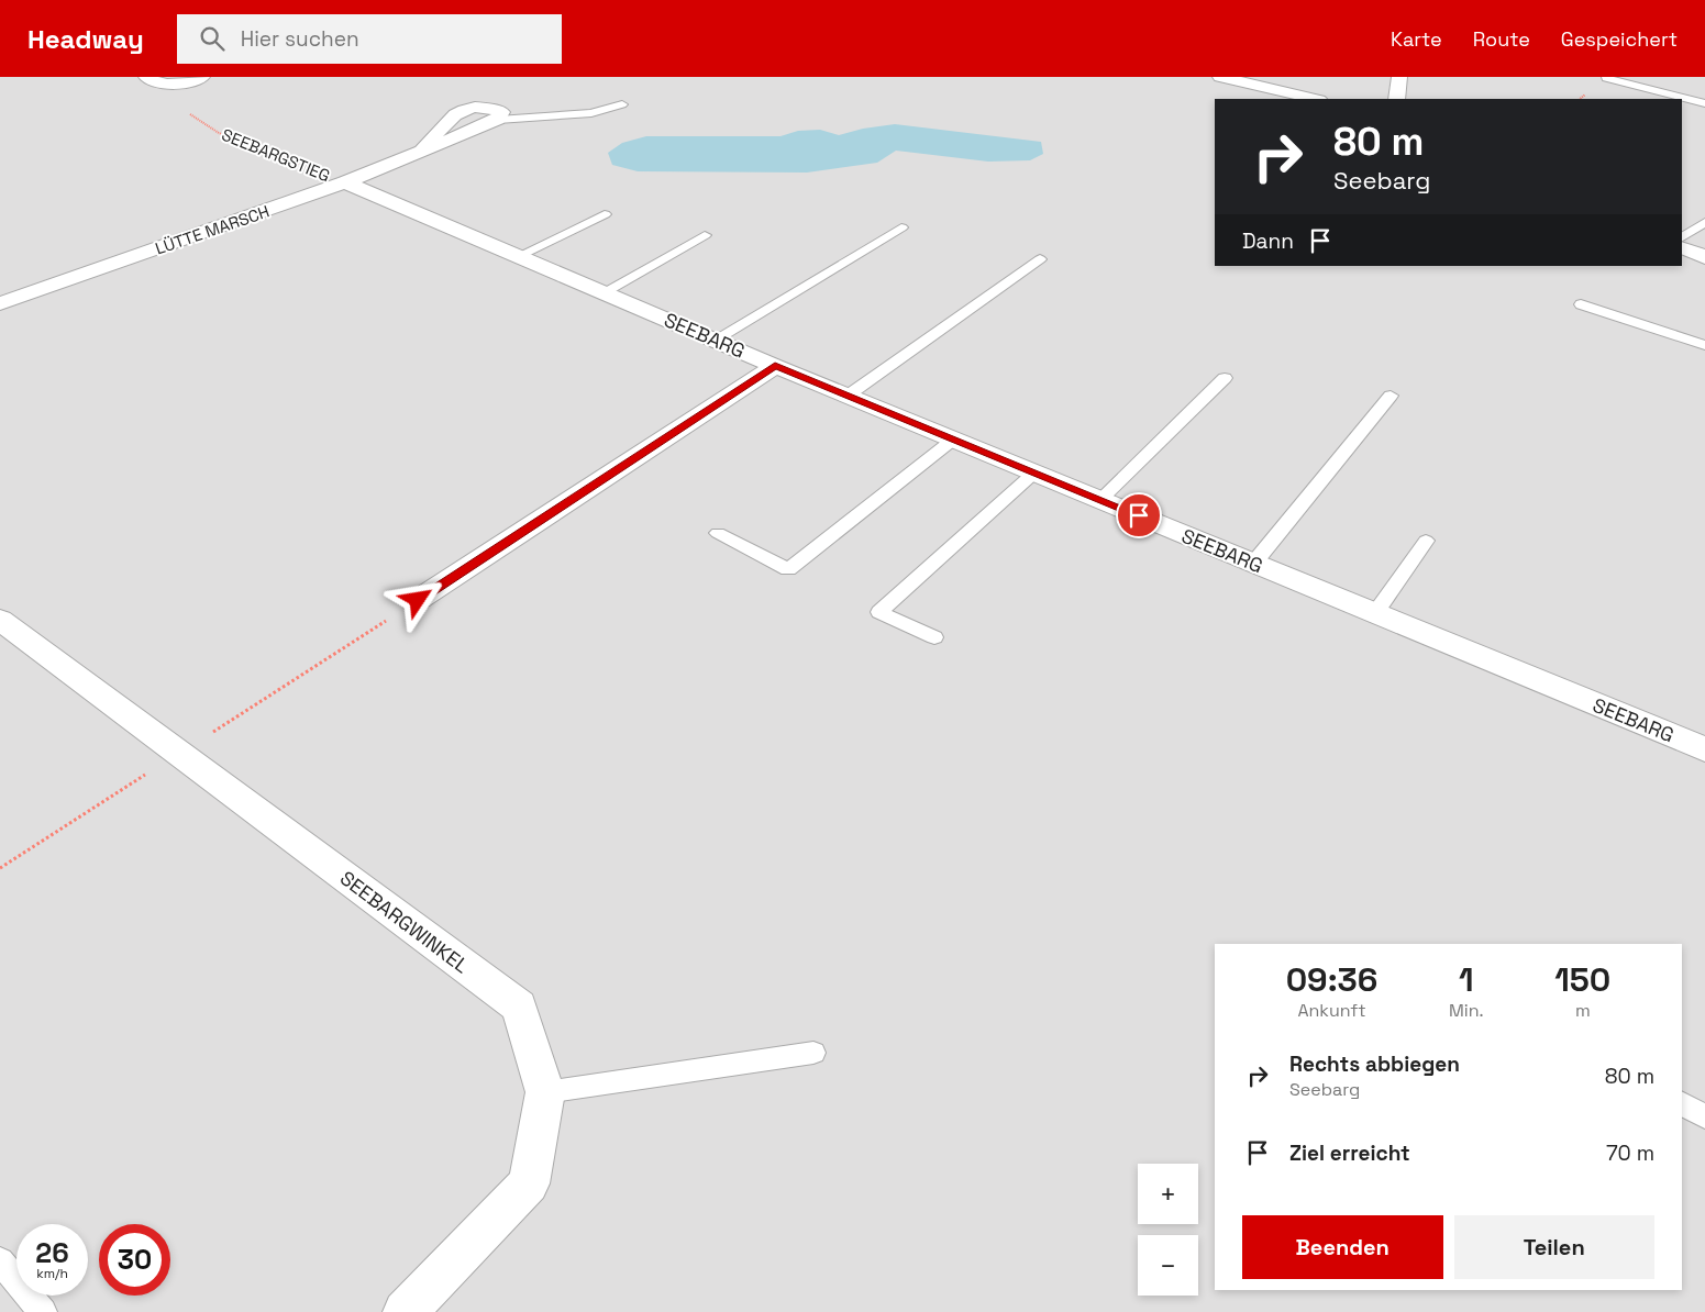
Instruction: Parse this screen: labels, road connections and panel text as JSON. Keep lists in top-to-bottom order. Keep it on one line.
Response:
{"streets":{"street":["LÜTTE MARSCH","SEEBARG","SEEBARGWINKEL"],"path":["SEEBARGSTIEG"]},"crossings":[["SEEBARGSTIEG","LÜTTE MARSCH"],["SEEBARGSTIEG","SEEBARG"],["LÜTTE MARSCH","SEEBARG"]],"page":{"header":"Headway","search":"Hier suchen","nav":["Karte","Route","Gespeichert"],"turn":["80 m","Seebarg"],"then":"Dann","eta":["09:36","Ankunft","1","Min.","150","m"],"list":[{"name":"Rechts abbiegen","note":"Seebarg","value":"80 m"},{"name":"Ziel erreicht","value":"70 m"}],"map_buttons":["+","−"],"buttons":["Beenden","Teilen"],"speed":"26 km/h","limit":"30"}}
